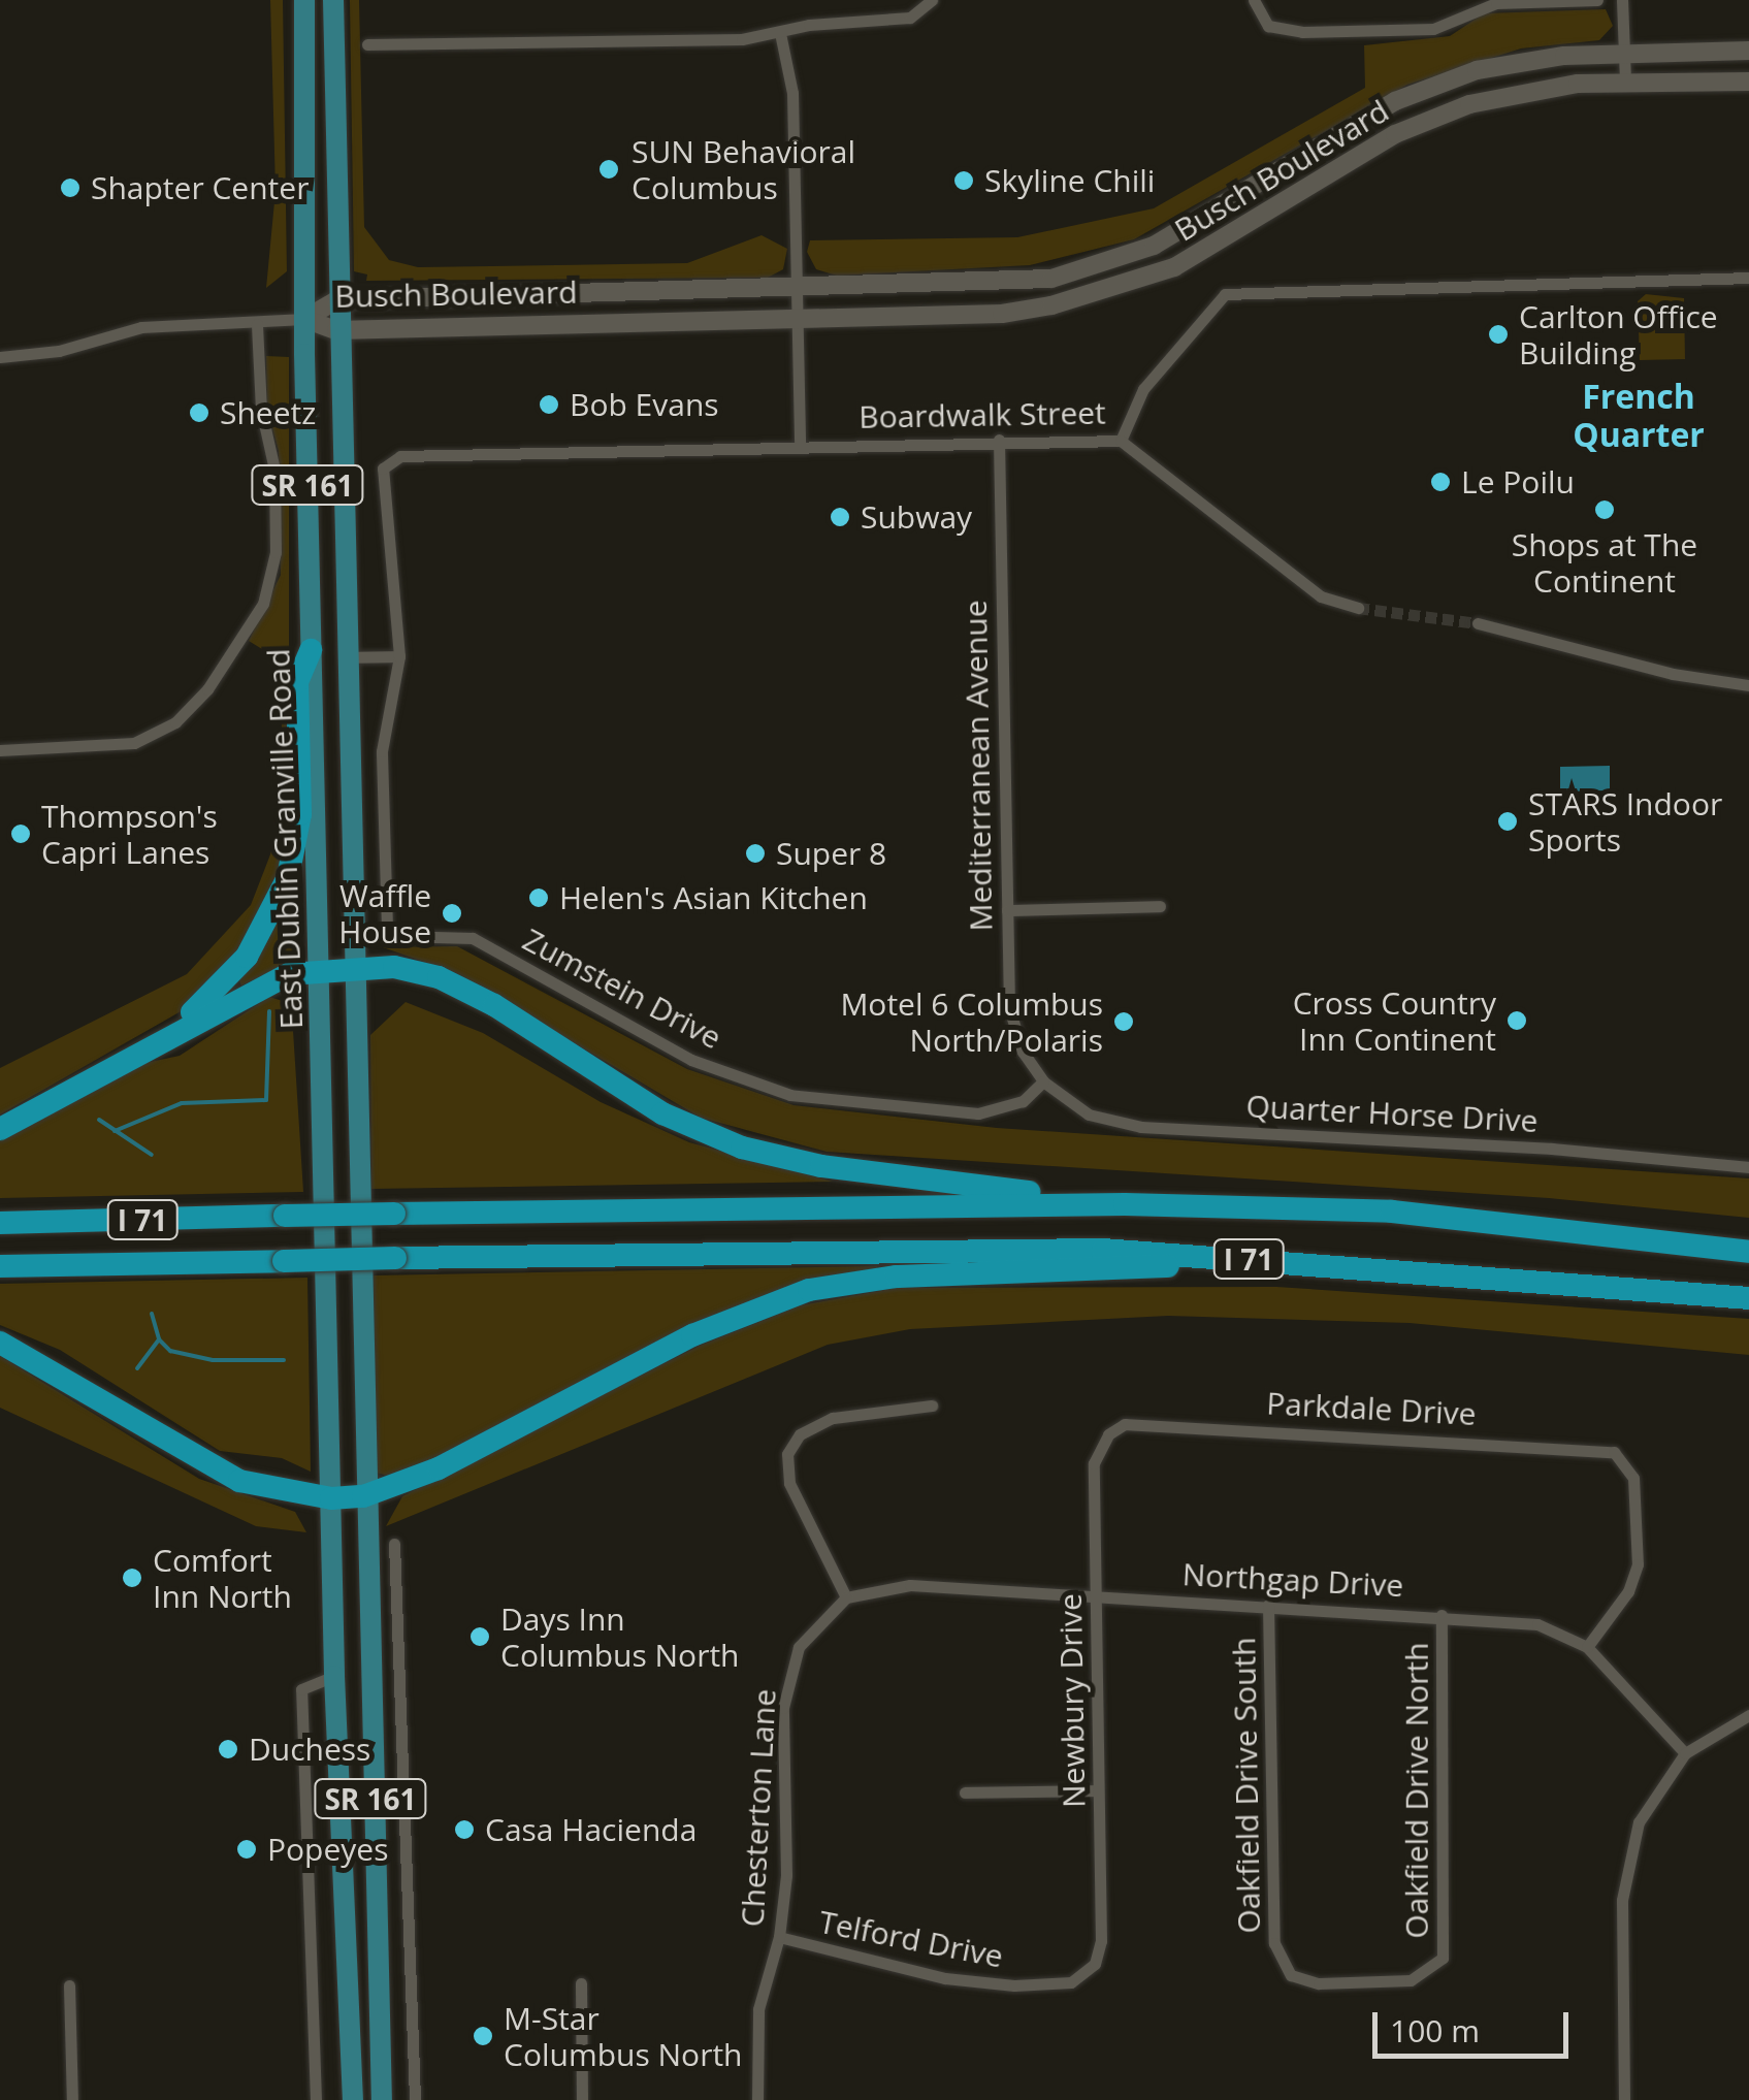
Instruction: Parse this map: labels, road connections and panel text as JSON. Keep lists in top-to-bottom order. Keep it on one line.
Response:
{"streets":{"highway":["I 71"],"main road":["Busch Boulevard","SR 161","East Dublin Granville Road"],"street":["Boardwalk Street","Mediterranean Avenue","Zumstein Drive","Quarter Horse Drive","Parkdale Drive","Northgap Drive","Newbury Drive","Oakfield Drive South","Oakfield Drive North","Chesterton Lane","Telford Drive"]},"crossings":[["Busch Boulevard","East Dublin Granville Road"],["Boardwalk Street","Mediterranean Avenue"],["Boardwalk Street","Zumstein Drive"],["Mediterranean Avenue","Zumstein Drive"],["Mediterranean Avenue","Quarter Horse Drive"],["Zumstein Drive","Quarter Horse Drive"],["Parkdale Drive","Northgap Drive"],["Parkdale Drive","Newbury Drive"],["Northgap Drive","Newbury Drive"],["Northgap Drive","Oakfield Drive South"],["Northgap Drive","Oakfield Drive North"],["Northgap Drive","Chesterton Lane"],["Newbury Drive","Telford Drive"],["Oakfield Drive South","Oakfield Drive North"],["Chesterton Lane","Telford Drive"]],"districts":["French Quarter"],"places":["SUN Behavioral Columbus","Skyline Chili","Shapter Center","Carlton Office Building","Bob Evans","Sheetz","Le Poilu","Shops at The Continent","Subway","STARS Indoor Sports","Thompson's Capri Lanes","Super 8","Helen's Asian Kitchen","Waffle House","Cross Country Inn Continent","Motel 6 Columbus North/Polaris","Comfort Inn North","Days Inn Columbus North","Duchess","Casa Hacienda","Popeyes","M-Star Columbus North"],"scale_bar":"100 m"}
